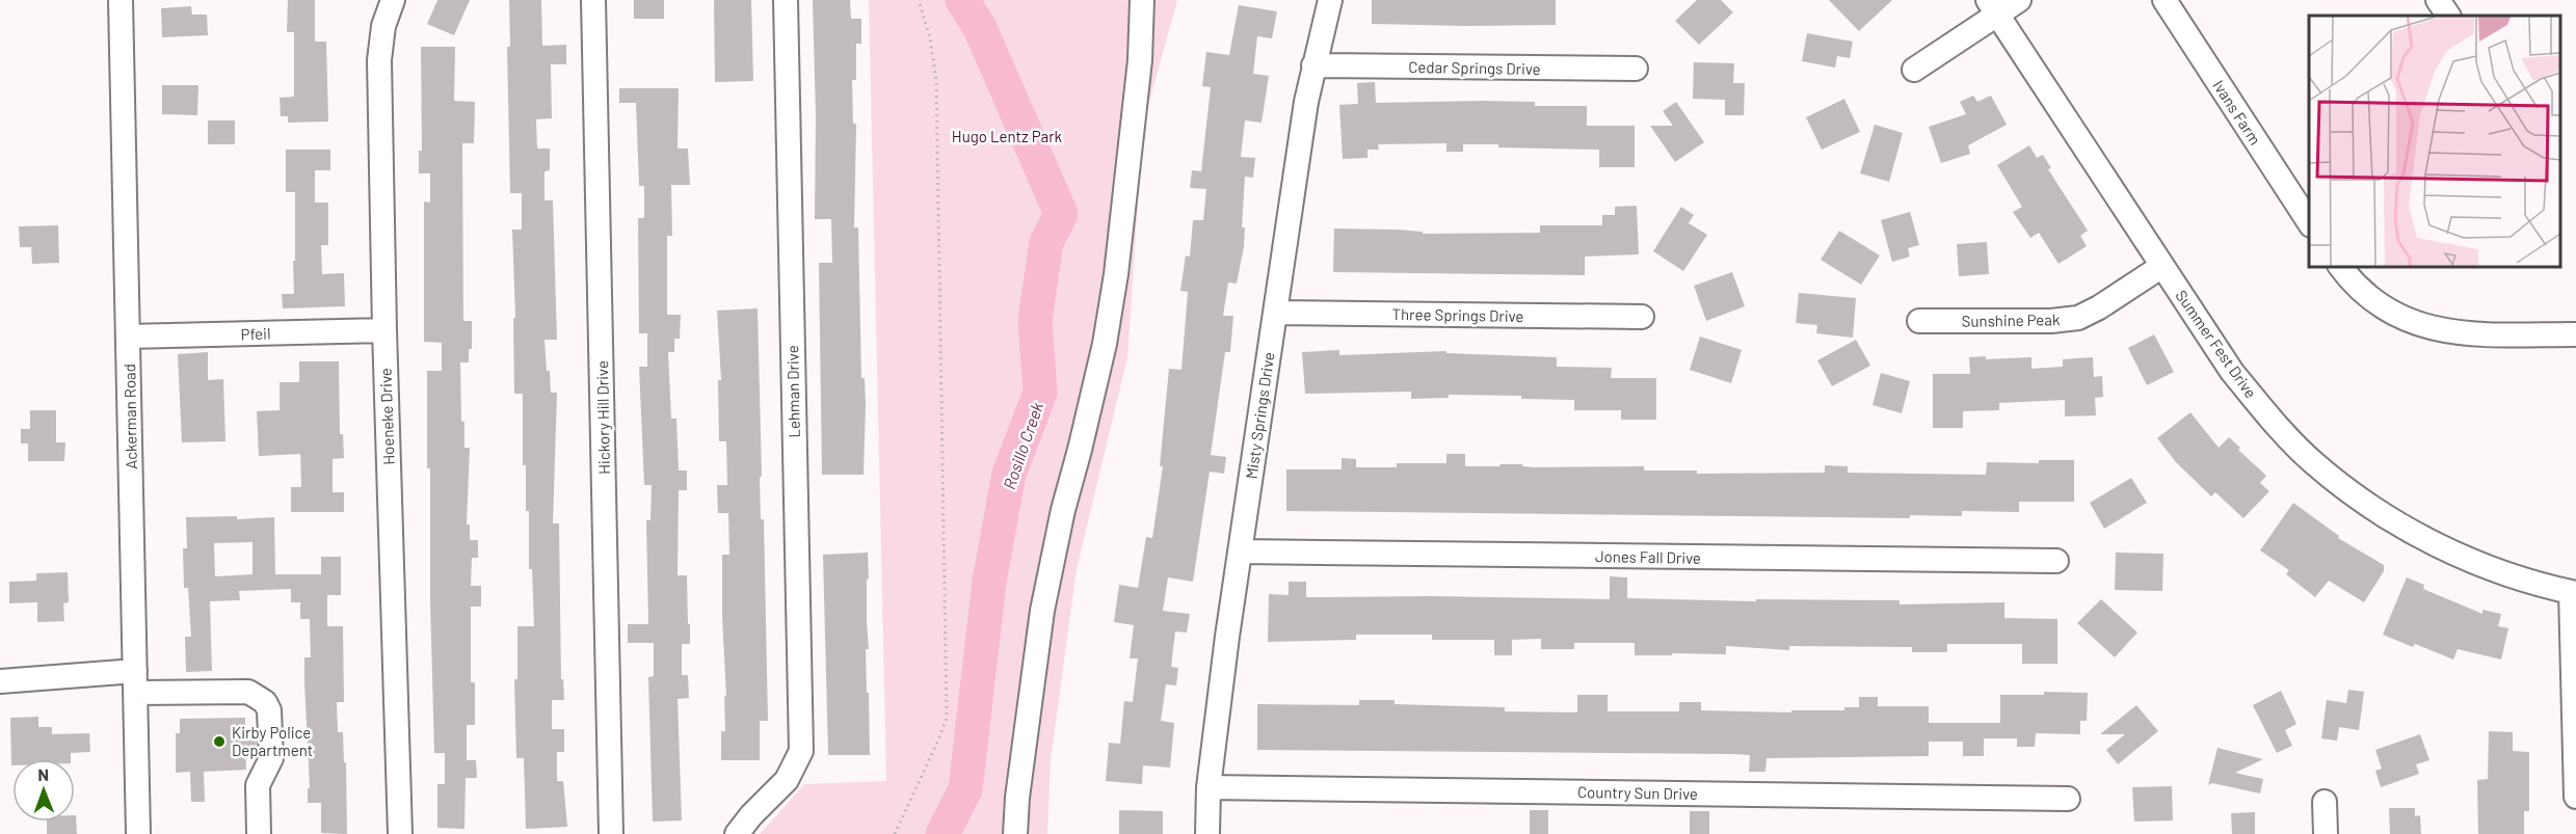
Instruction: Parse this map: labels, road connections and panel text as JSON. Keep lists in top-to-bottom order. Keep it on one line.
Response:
{"streets":{"street":["Cedar Springs Drive","Ivans Farm","Three Springs Drive","Sunshine Peak","Pfeil","Summer Fest Drive","Lehman Drive","Misty Springs Drive","Ackerman Road","Hoeneke Drive","Hickory Hill Drive","Jones Fall Drive","Country Sun Drive"]},"crossings":[["Cedar Springs Drive","Misty Springs Drive"],["Three Springs Drive","Misty Springs Drive"],["Sunshine Peak","Summer Fest Drive"],["Pfeil","Ackerman Road"],["Pfeil","Hoeneke Drive"],["Misty Springs Drive","Jones Fall Drive"],["Misty Springs Drive","Country Sun Drive"]],"water":["Rosillo Creek"],"parks":["Hugo Lentz Park"],"places":["Kirby Police Department"],"north":"top"}
